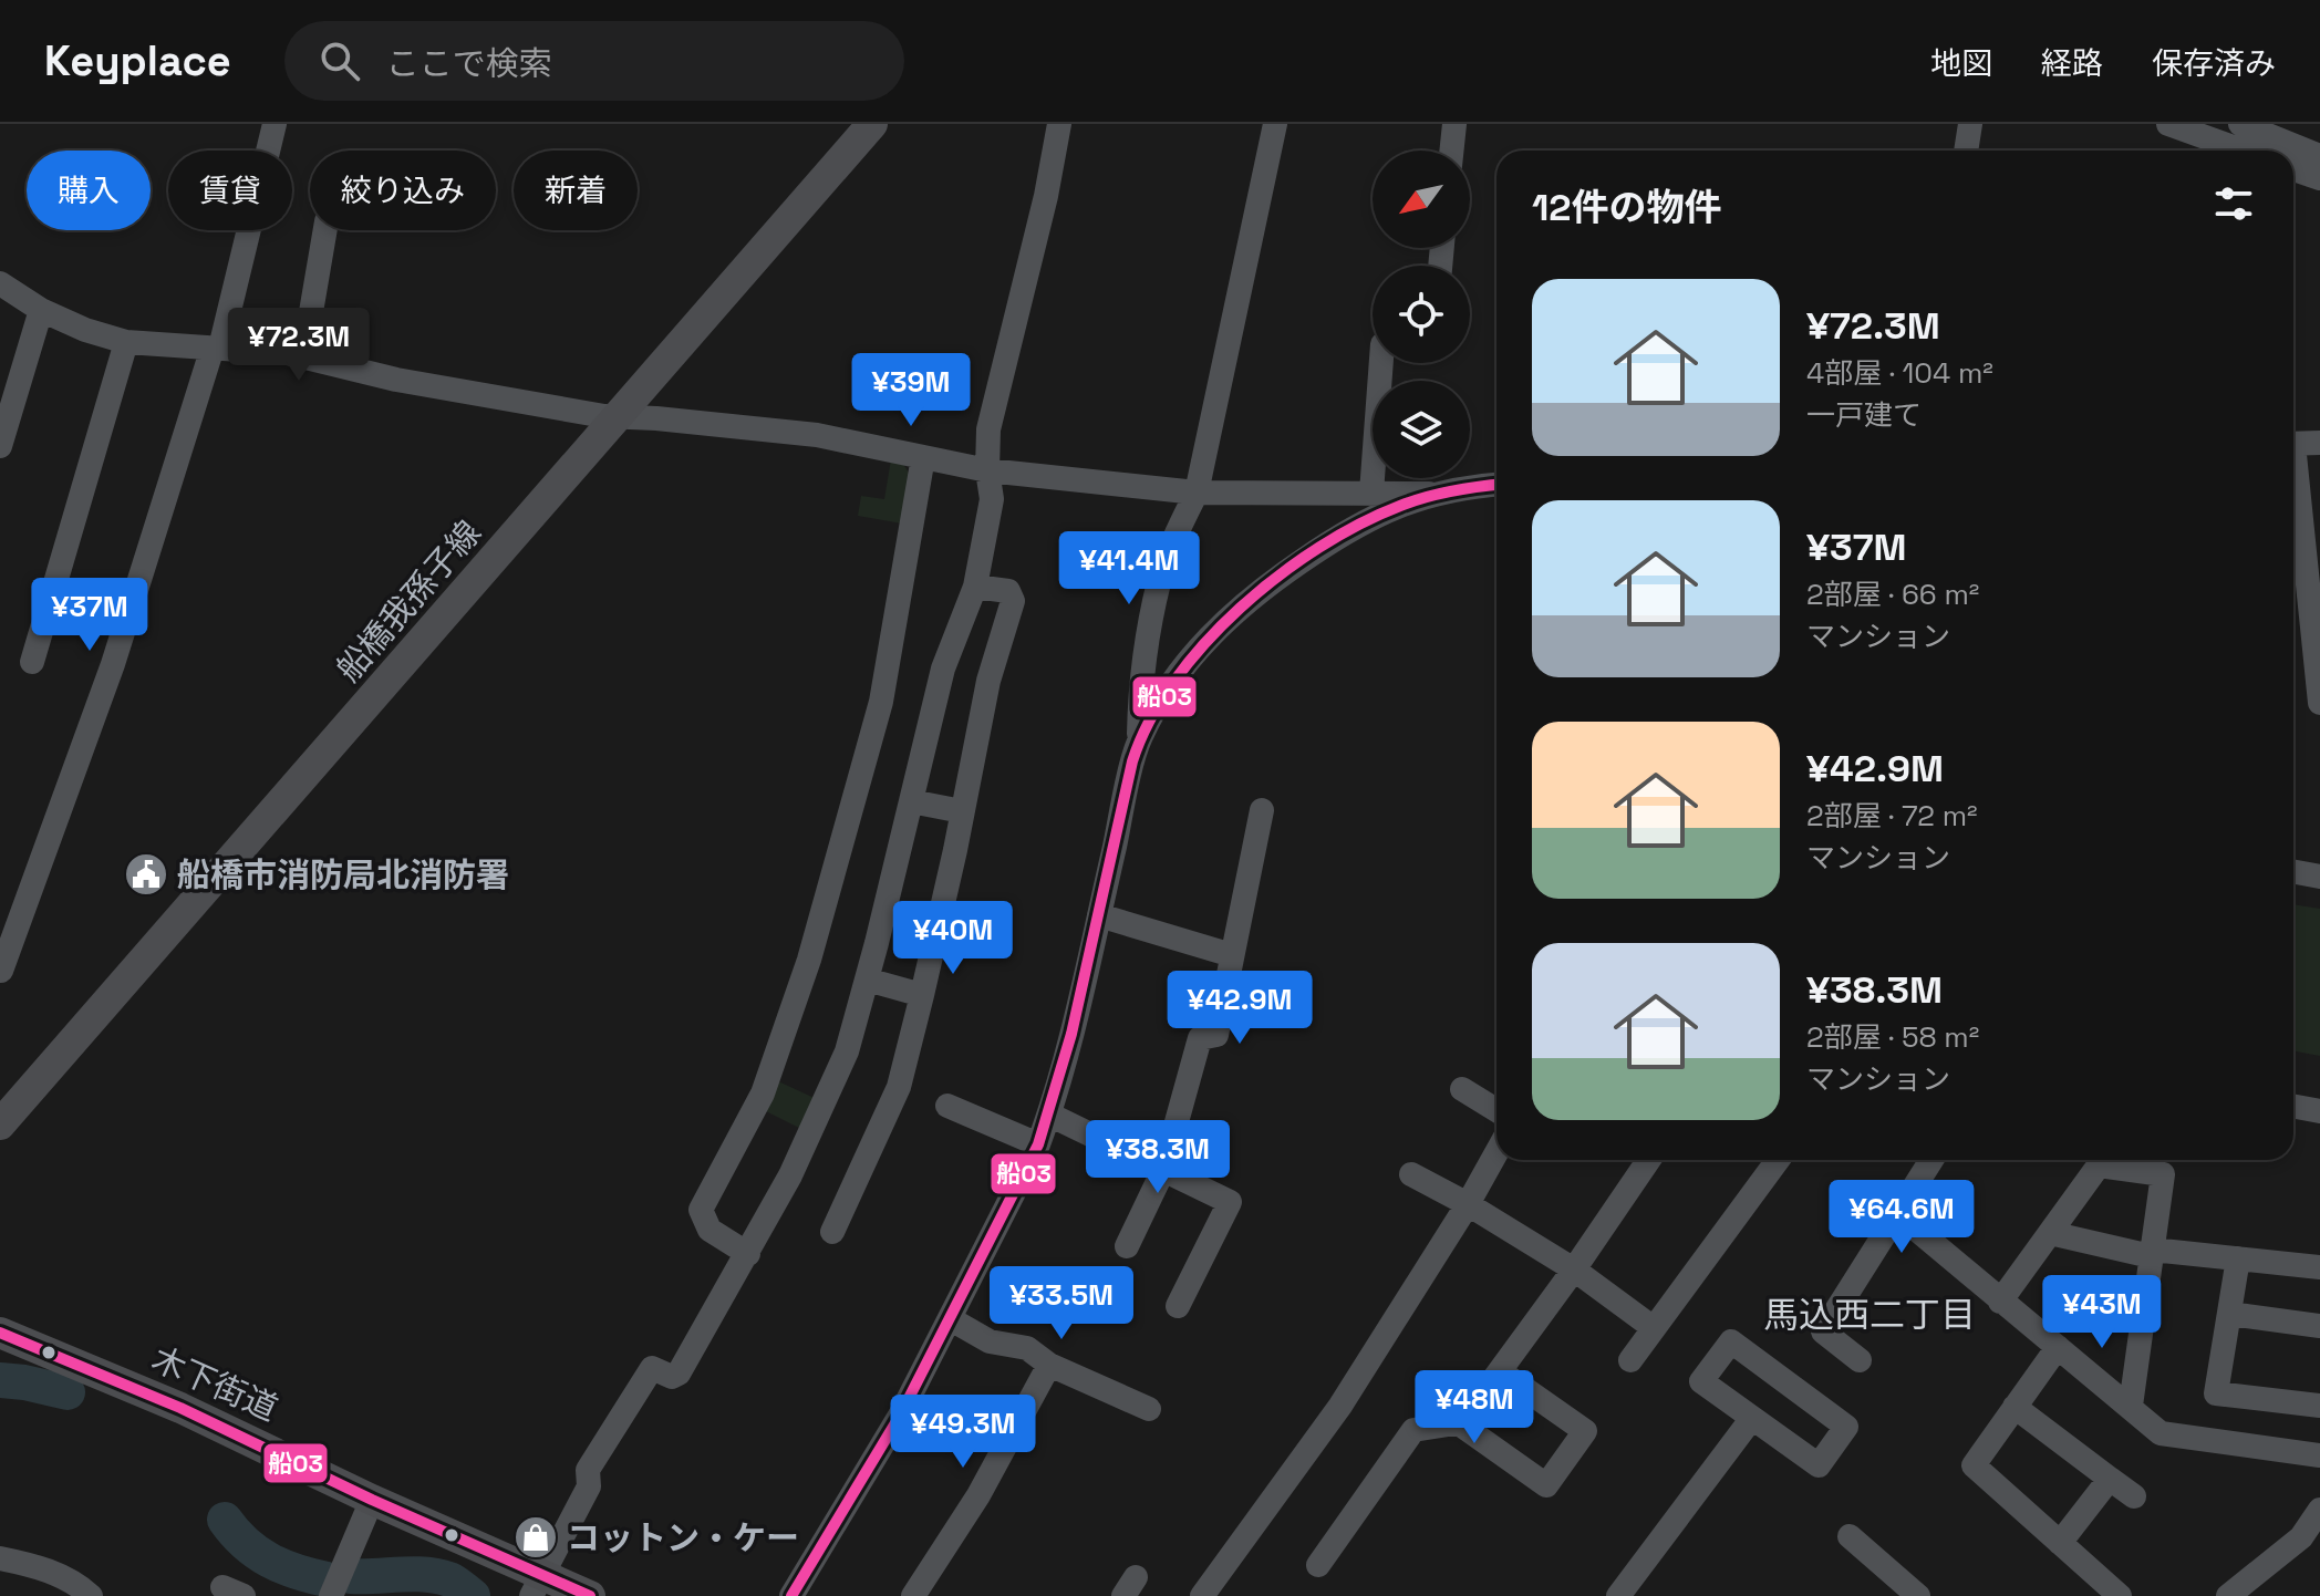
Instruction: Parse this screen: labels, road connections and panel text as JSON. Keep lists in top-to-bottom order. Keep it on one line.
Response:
{"streets":{"main road":["船橋我孫子線","木下街道"]},"districts":["馬込西二丁目"],"places":{"public building":["船橋市消防局北消防署"],"shop":["コットン・ケー"]},"lines":["transit line 船03"],"north":"bottom left","page":{"header":"Keyplace","search":"ここで検索","nav":["地図","経路","保存済み"],"chip":["購入","賃貸","絞り込み","新着"],"heading":"12件の物件","list":[{"name":"¥72.3M","note":"4部屋 · 104 m² · 一戸建て"},{"name":"¥37M","note":"2部屋 · 66 m² · マンション"},{"name":"¥42.9M","note":"2部屋 · 72 m² · マンション"},{"name":"¥38.3M","note":"2部屋 · 58 m² · マンション"}],"price":["¥72.3M","¥39M","¥41.4M","¥37M","¥40M","¥42.9M","¥38.3M","¥64.6M","¥33.5M","¥43M","¥48M","¥49.3M"]}}
